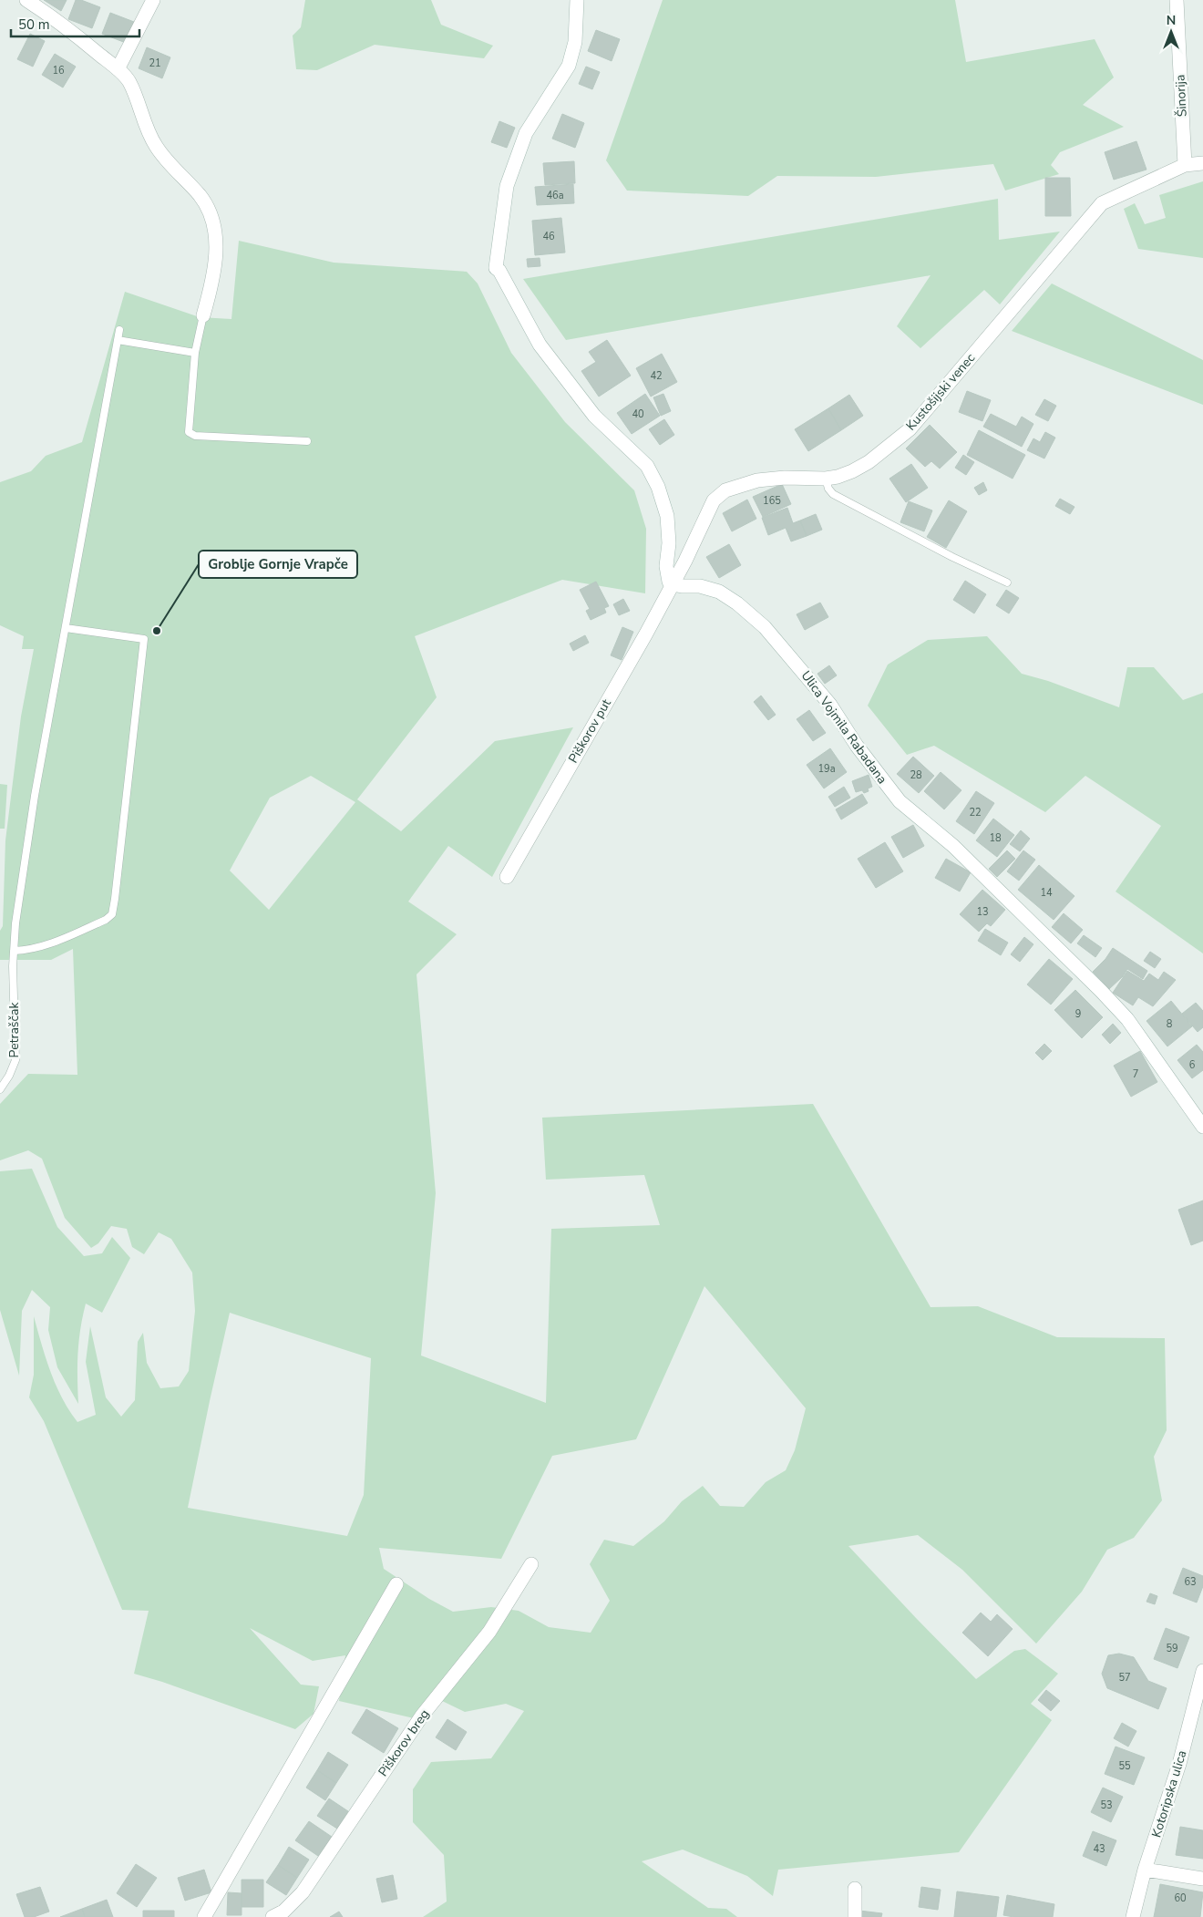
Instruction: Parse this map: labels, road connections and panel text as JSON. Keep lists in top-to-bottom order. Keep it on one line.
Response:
{"streets":{"street":["Šinorija","Kustošijski venec","Ulica Vojmila Rabadana","Piškorov put","Piškorov breg","Kotoripska ulica"],"lane":["Petraščak"]},"crossings":[["Šinorija","Kustošijski venec"],["Kustošijski venec","Ulica Vojmila Rabadana"],["Kustošijski venec","Piškorov put"],["Ulica Vojmila Rabadana","Piškorov put"]],"places":["Groblje Gornje Vrapče"],"house_numbers":["21","16","46a","46","42","40","165","19a","28","22","18","14","13","9","8","6","7","63","59","57","55","53","43","60"],"scale_bar":"50 m","north":"top"}
